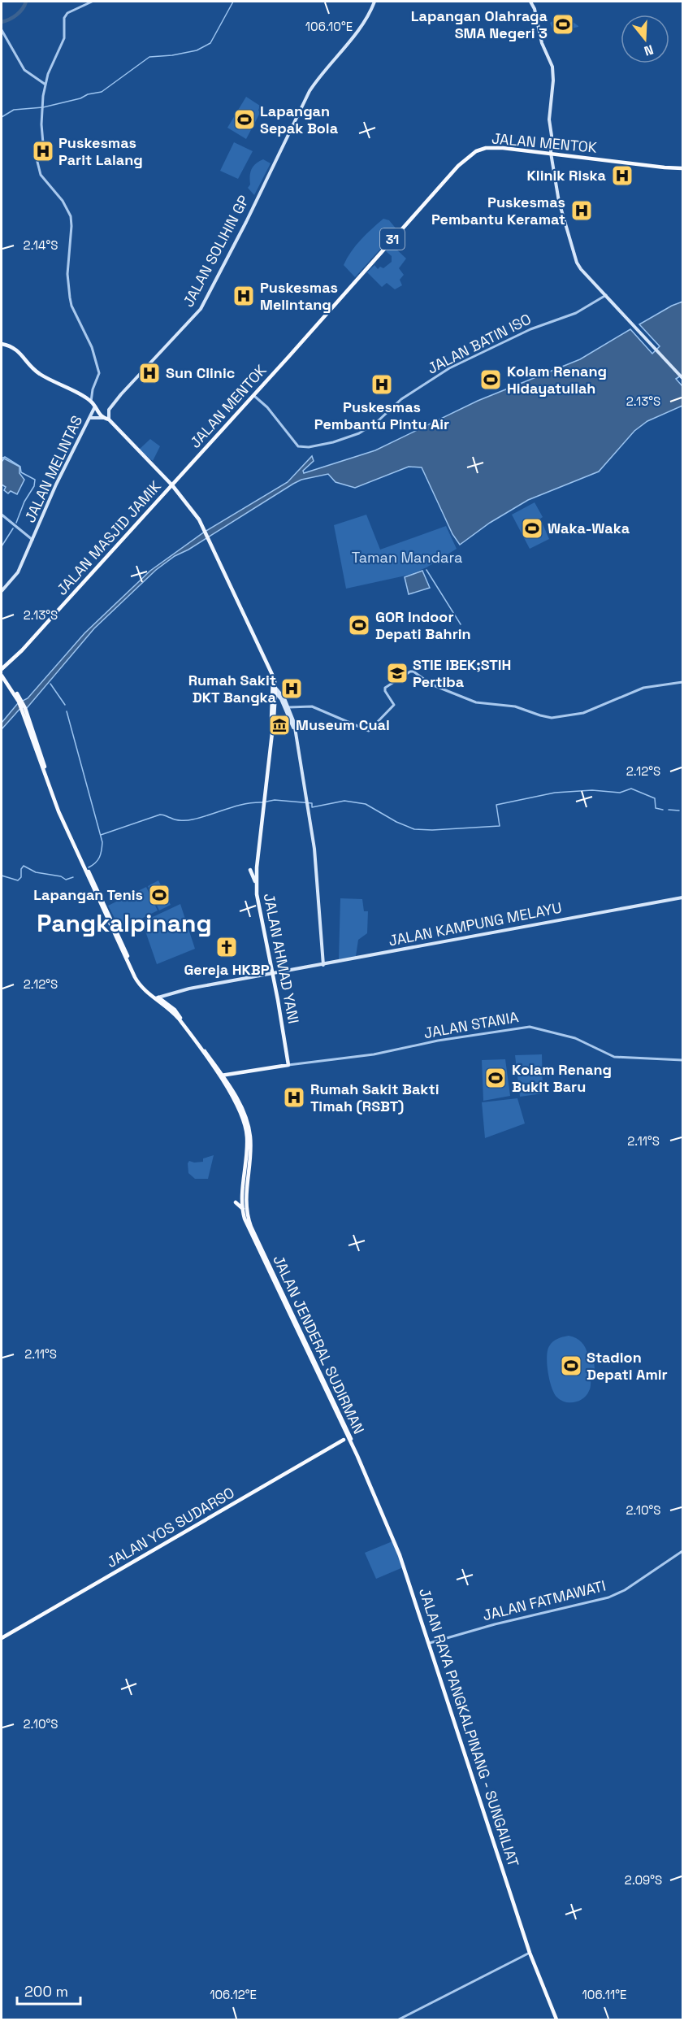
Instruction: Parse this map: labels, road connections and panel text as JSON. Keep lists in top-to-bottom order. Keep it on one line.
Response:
{"streets":{"highway":["JALAN MENTOK","31","JALAN MASJID JAMIK","JALAN JENDERAL SUDIRMAN","JALAN YOS SUDARSO","JALAN RAYA PANGKALPINANG - SUNGAILIAT"],"main road":["JALAN SOLIHIN GP","JALAN MELINTAS","JALAN KAMPUNG MELAYU","JALAN AHMAD YANI"],"street":["JALAN BATIN ISO","JALAN STANIA","JALAN FATMAWATI"]},"crossings":[["JALAN MENTOK","JALAN BATIN ISO"],["JALAN MENTOK","JALAN MASJID JAMIK"],["JALAN MENTOK","JALAN AHMAD YANI"],["JALAN MASJID JAMIK","JALAN AHMAD YANI"],["JALAN MASJID JAMIK","JALAN JENDERAL SUDIRMAN"],["JALAN KAMPUNG MELAYU","JALAN AHMAD YANI"],["JALAN KAMPUNG MELAYU","JALAN JENDERAL SUDIRMAN"],["JALAN AHMAD YANI","JALAN STANIA"],["JALAN JENDERAL SUDIRMAN","JALAN YOS SUDARSO"],["JALAN JENDERAL SUDIRMAN","JALAN RAYA PANGKALPINANG - SUNGAILIAT"],["JALAN FATMAWATI","JALAN RAYA PANGKALPINANG - SUNGAILIAT"]],"districts":["Pangkalpinang"],"parks":["Taman Mandara"],"places":{"sports":["Lapangan Olahraga SMA Negeri 3","Lapangan Sepak Bola","Kolam Renang Hidayatullah","Waka-Waka","GOR Indoor Depati Bahrin","Lapangan Tenis","Kolam Renang Bukit Baru","Stadion Depati Amir"],"hospital":["Puskesmas Parit Lalang","Klinik Riska","Puskesmas Pembantu Keramat","Puskesmas Melintang","Sun Clinic","Puskesmas Pembantu Pintu Air","Rumah Sakit DKT Bangka","Rumah Sakit Bakti Timah (RSBT)"],"school or university":["STIE IBEK;STIH Pertiba"],"museum":["Museum Cual"],"church":["Gereja HKBP"]},"scale_bar":"200 m","north":"bottom","coordinates":["106.10°E","2.14°S","2.13°S","2.12°S","2.11°S","2.10°S","2.09°S","106.12°E","106.11°E"]}
